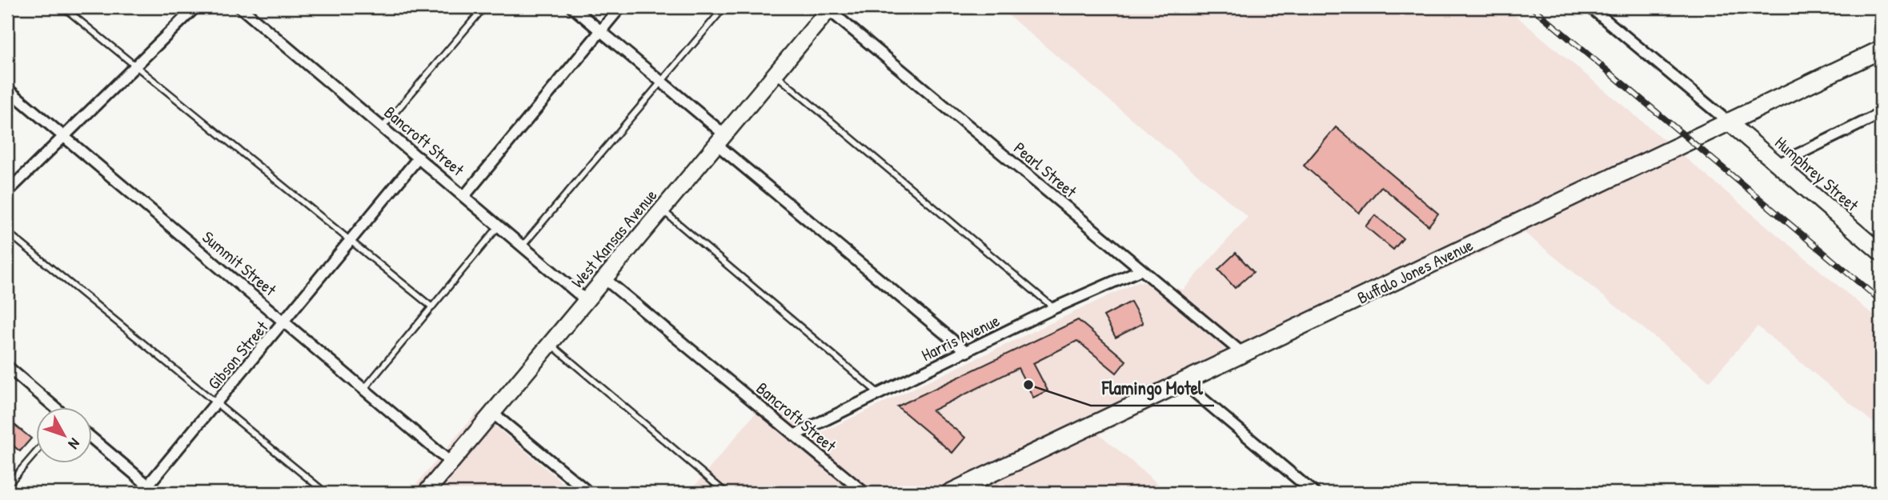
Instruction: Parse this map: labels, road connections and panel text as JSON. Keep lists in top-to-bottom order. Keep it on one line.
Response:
{"streets":{"main road":["Buffalo Jones Avenue"],"street":["Bancroft Street","Pearl Street","Humphrey Street","West Kansas Avenue","Summit Street","Harris Avenue","Gibson Street"]},"crossings":[["Bancroft Street","West Kansas Avenue"],["Bancroft Street","Harris Avenue"],["Bancroft Street","Gibson Street"],["Pearl Street","West Kansas Avenue"],["Pearl Street","Buffalo Jones Avenue"],["Pearl Street","Harris Avenue"],["Humphrey Street","Buffalo Jones Avenue"],["West Kansas Avenue","Summit Street"],["Summit Street","Gibson Street"]],"places":["Flamingo Motel"],"north":"bottom right"}
